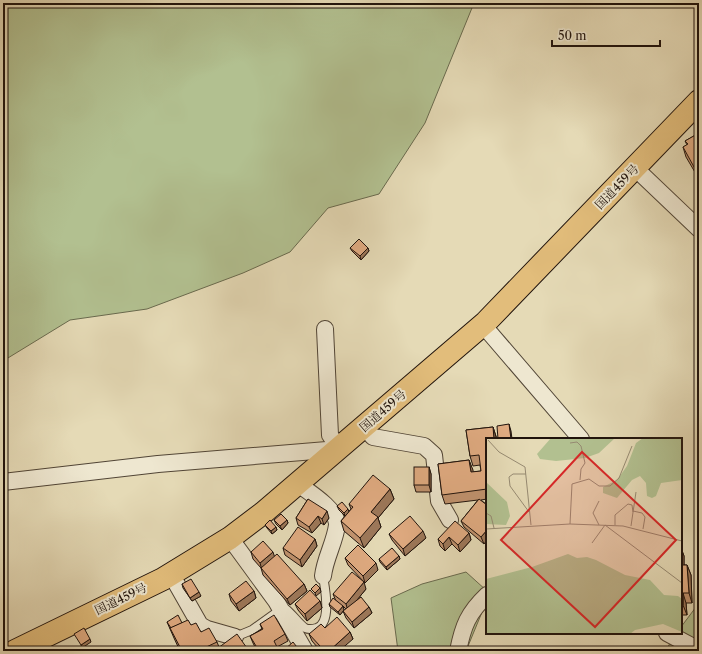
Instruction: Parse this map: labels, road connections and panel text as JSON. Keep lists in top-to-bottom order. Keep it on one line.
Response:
{"streets":{"highway":["国道459号"]},"scale_bar":"50 m"}
